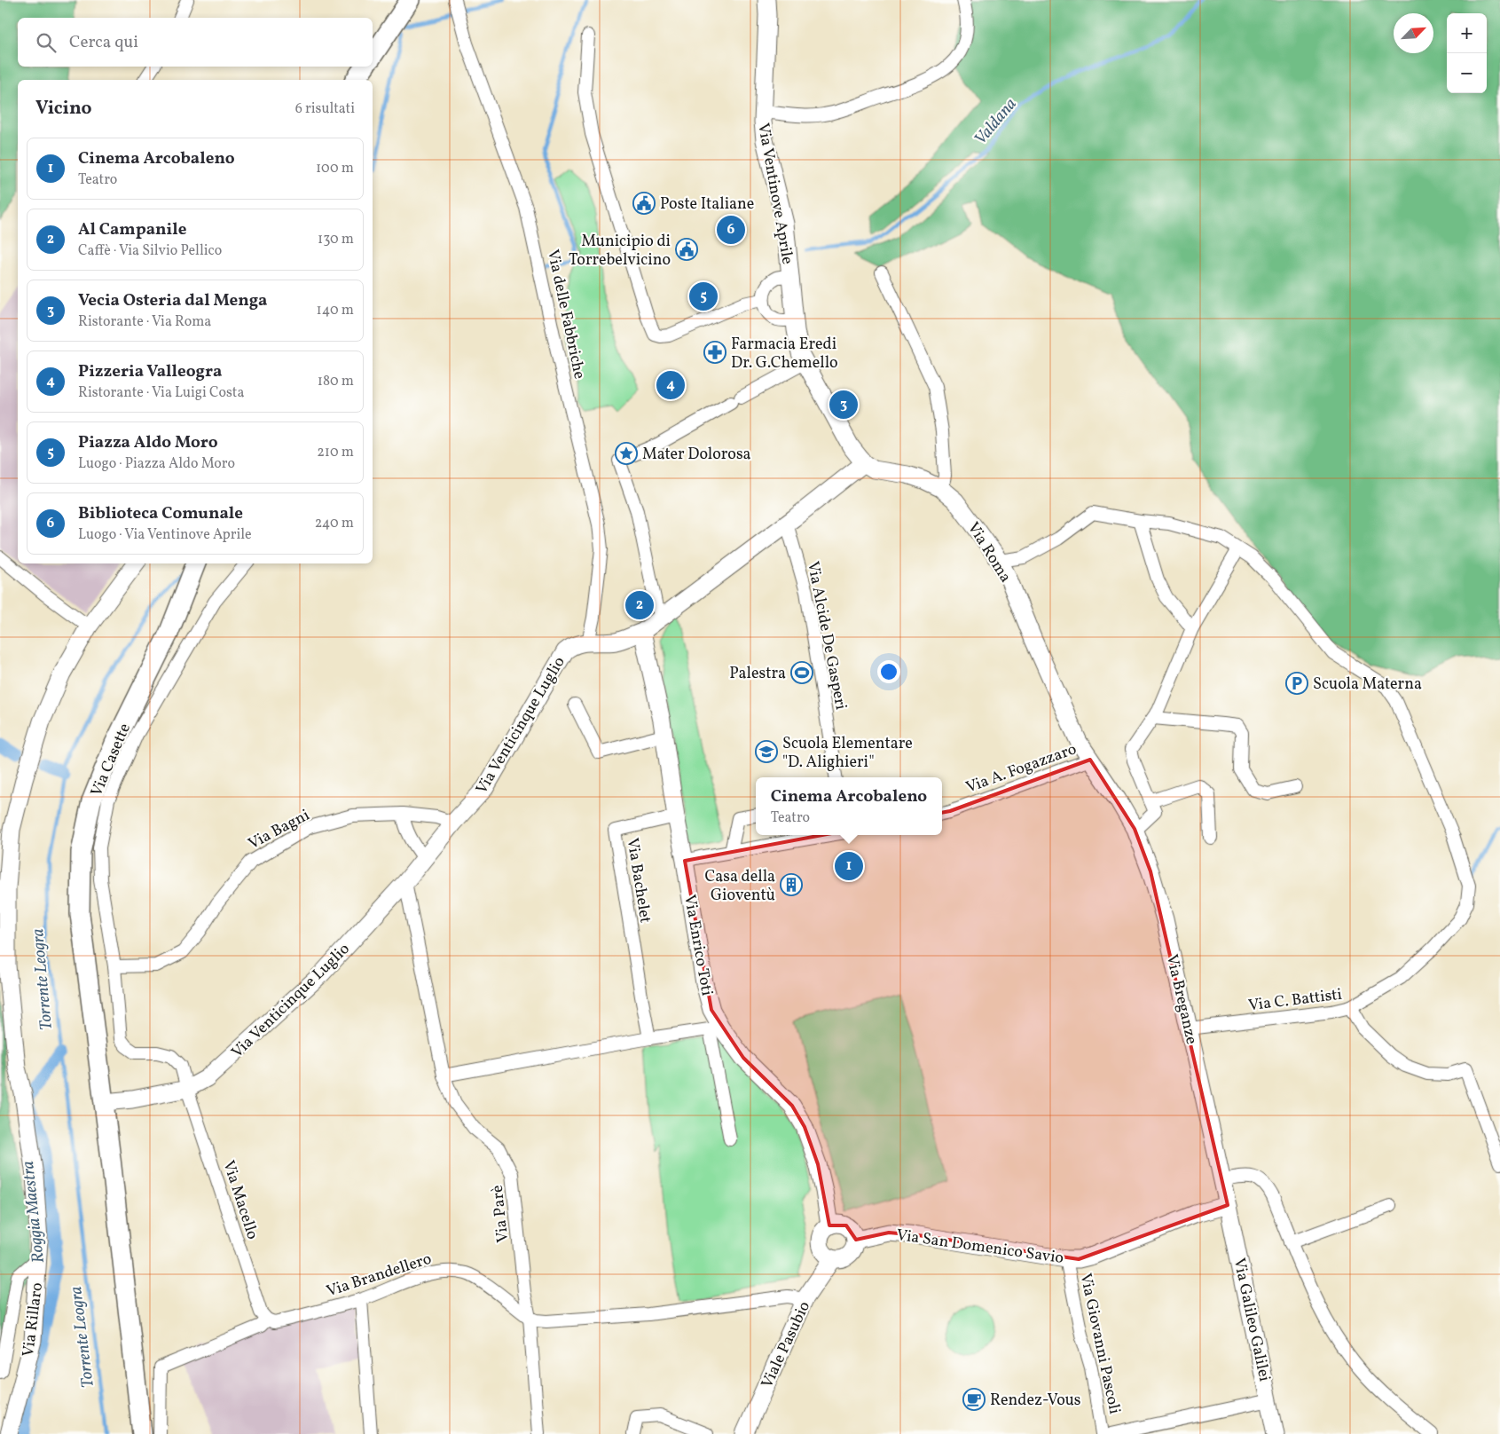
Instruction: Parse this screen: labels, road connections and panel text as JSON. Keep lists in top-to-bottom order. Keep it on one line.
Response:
{"streets":{"street":["Via Ventinove Aprile","Via delle Fabbriche","Via Roma","Via Alcide De Gasperi","Via Venticinque Luglio","Via Casette","Via A. Fogazzaro","Via Bagni","Via Bachelet","Via Enrico Toti","Via Breganze","Via C. Battisti","Via Macello","Via Parè","Via San Domenico Savio","Via Brandellero","Via Rillaro","Via Galileo Galilei","Via Giovanni Pascoli","Viale Pasubio"]},"crossings":[["Via delle Fabbriche","Via Venticinque Luglio"],["Via Roma","Via Venticinque Luglio"],["Via Roma","Via A. Fogazzaro"],["Via Roma","Via Breganze"],["Via Alcide De Gasperi","Via Venticinque Luglio"],["Via Venticinque Luglio","Via Casette"],["Via Venticinque Luglio","Via Bagni"],["Via Venticinque Luglio","Via Enrico Toti"],["Via Venticinque Luglio","Via Macello"],["Via Venticinque Luglio","Via Parè"],["Via Casette","Via Bagni"],["Via Casette","Via Macello"],["Via Bachelet","Via Enrico Toti"],["Via Enrico Toti","Via San Domenico Savio"],["Via Enrico Toti","Viale Pasubio"],["Via Breganze","Via C. Battisti"],["Via Breganze","Via San Domenico Savio"],["Via Breganze","Via Galileo Galilei"],["Via Macello","Via Brandellero"],["Via Parè","Via Brandellero"],["Via San Domenico Savio","Via Galileo Galilei"],["Via San Domenico Savio","Via Giovanni Pascoli"],["Via San Domenico Savio","Viale Pasubio"]],"water":["Valdana","Torrente Leogra","Roggia Maestra"],"places":{"public building":["Poste Italiane","Municipio di Torrebelvicino"],"pharmacy":["Farmacia Eredi Dr. G.Chemello"],"place":["Mater Dolorosa"],"sports":["Palestra"],"parking":["Scuola Materna"],"school or university":["Scuola Elementare \"D. Alighieri\""],"building":["Casa della Gioventù"],"cafe":["Rendez-Vous"]},"north":"top right","page":{"map_buttons":["+","−"],"search":"Cerca qui","heading":["Vicino","6 risultati"],"list":[{"mark":"1","name":"Cinema Arcobaleno","note":"Teatro","value":"100 m"},{"mark":"2","name":"Al Campanile","note":"Caffè · Via Silvio Pellico","value":"130 m"},{"mark":"3","name":"Vecia Osteria dal Menga","note":"Ristorante · Via Roma","value":"140 m"},{"mark":"4","name":"Pizzeria Valleogra","note":"Ristorante · Via Luigi Costa","value":"180 m"},{"mark":"5","name":"Piazza Aldo Moro","note":"Luogo · Piazza Aldo Moro","value":"210 m"},{"mark":"6","name":"Biblioteca Comunale","note":"Luogo · Via Ventinove Aprile","value":"240 m"}],"pins":["6","5","4","3","2","1"],"popup":["Cinema Arcobaleno","Teatro"]}}
